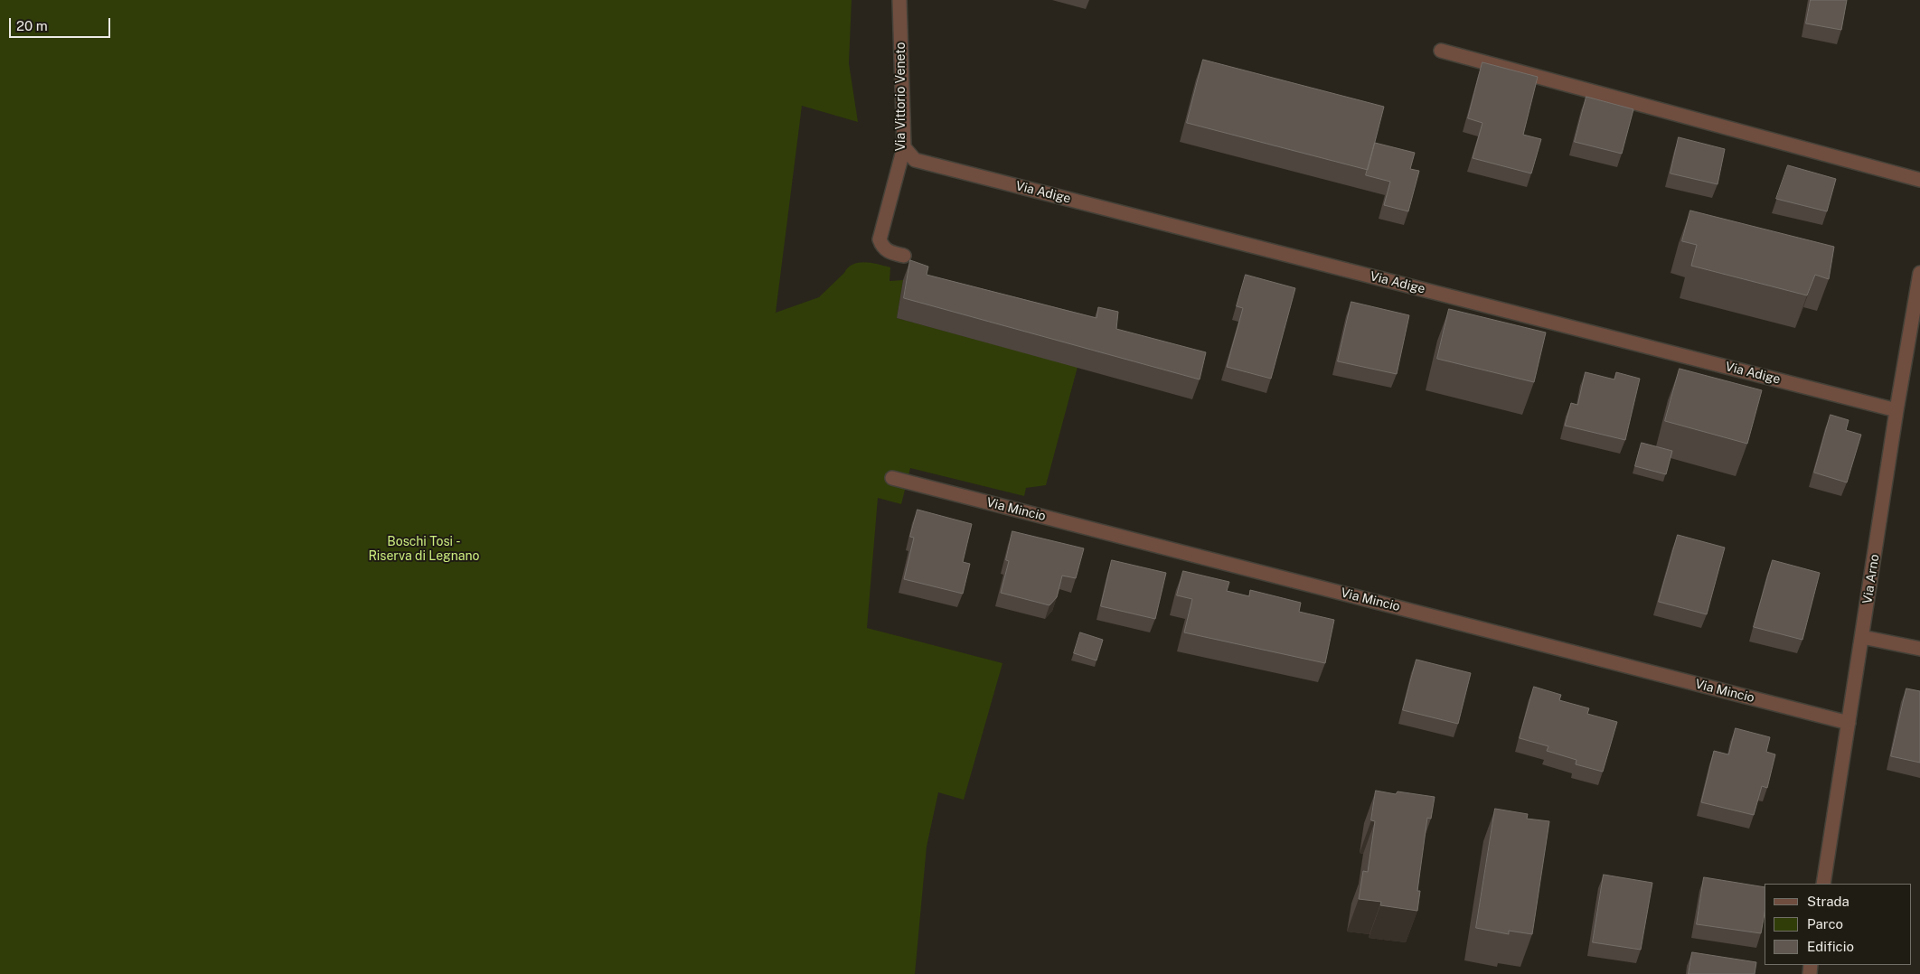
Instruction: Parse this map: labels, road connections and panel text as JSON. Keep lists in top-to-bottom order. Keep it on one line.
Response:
{"streets":{"street":["Via Vittorio Veneto","Via Adige","Via Mincio","Via Arno"]},"crossings":[["Via Vittorio Veneto","Via Adige"],["Via Adige","Via Arno"],["Via Mincio","Via Arno"]],"parks":["Boschi Tosi - Riserva di Legnano"],"legend":["Strada","Parco","Edificio"],"scale_bar":"20 m"}
